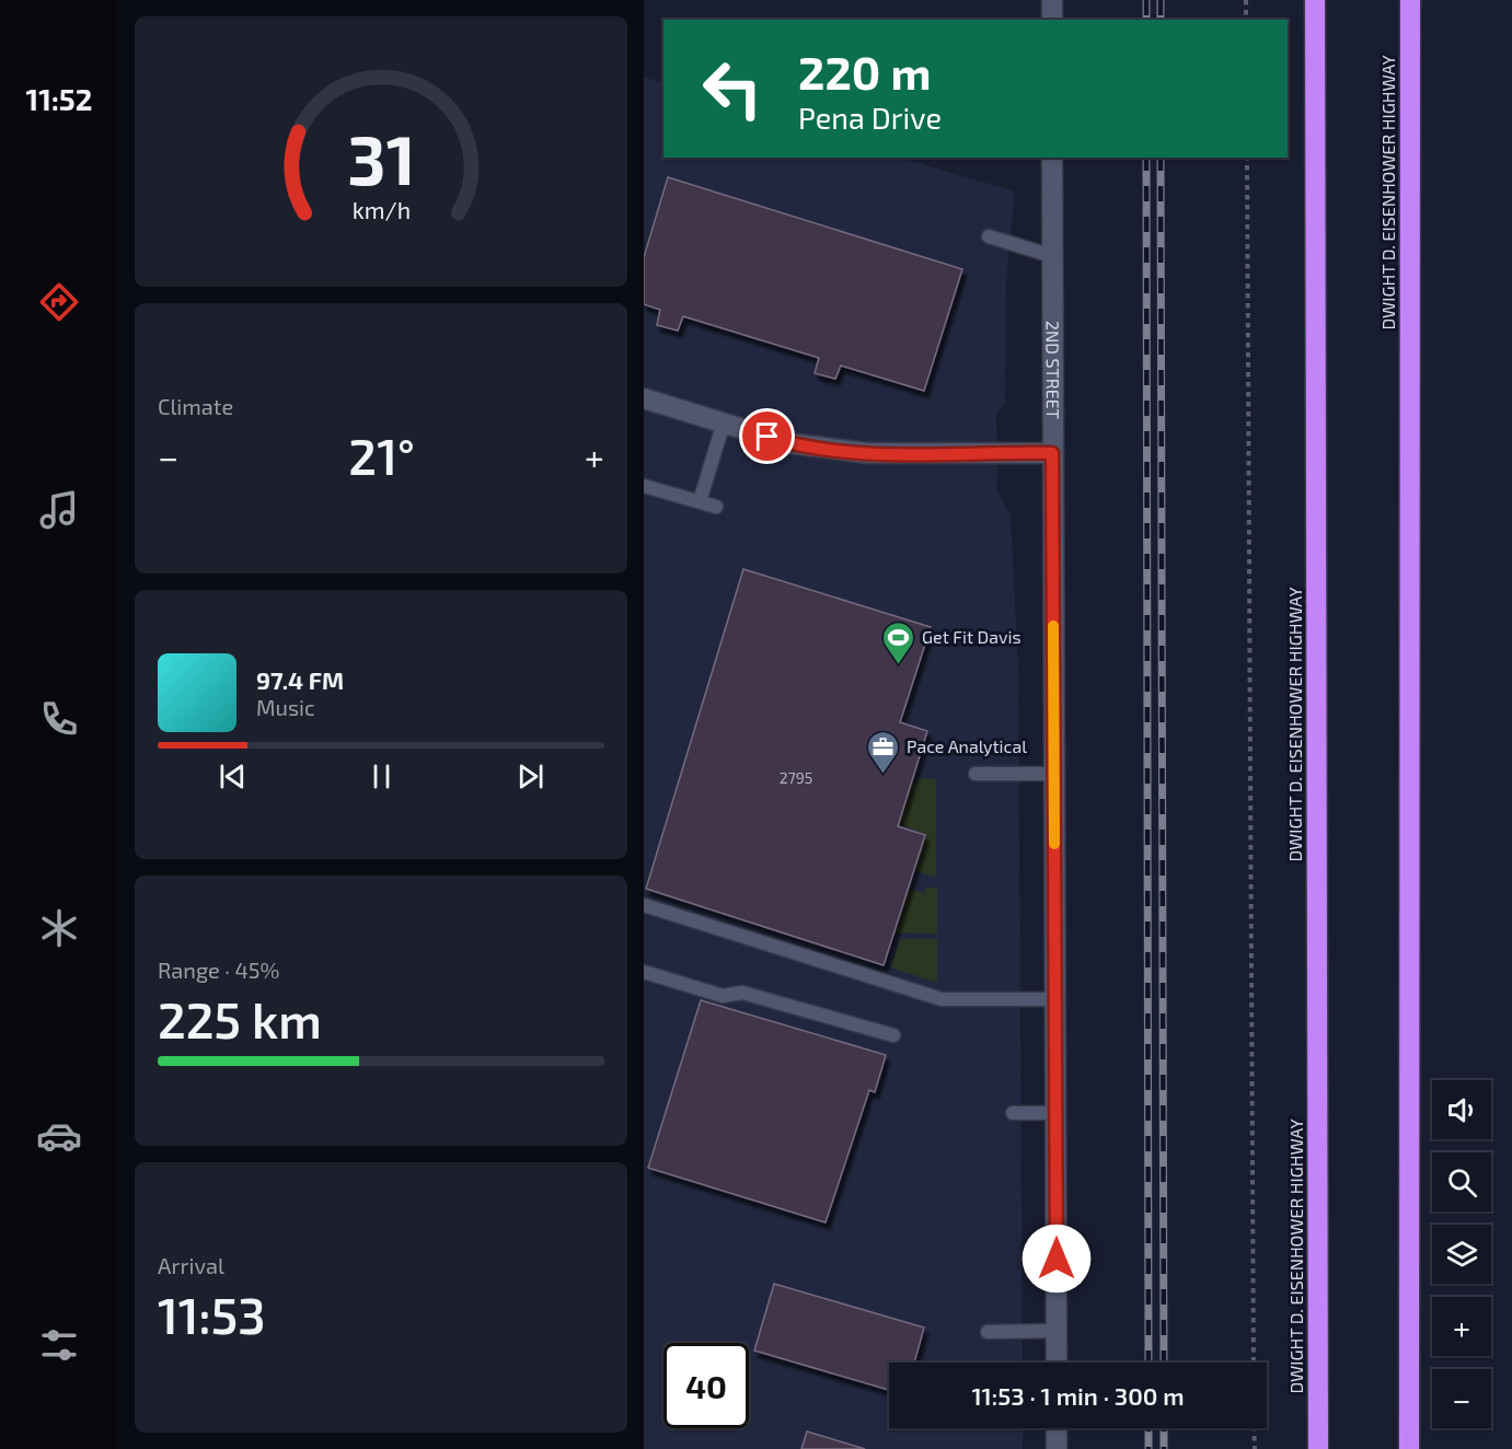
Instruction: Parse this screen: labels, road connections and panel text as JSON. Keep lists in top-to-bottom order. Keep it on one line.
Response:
{"streets":{"highway":["DWIGHT D. EISENHOWER HIGHWAY"],"street":["2ND STREET"]},"places":{"sports":["Get Fit Davis"],"office":["Pace Analytical"]},"house_numbers":["2795"],"page":{"tabs":"11:52","turn":["220 m","Pena Drive"],"tile":["Climate",["Range · 45%","225 km"],["Arrival","11:53"]],"heat":["−","21°","+"],"song":["97.4 FM","Music"],"map_buttons":["+","−"],"limit":"40","trip":"11:53 · 1 min · 300 m","gauge":["31","km/h"]}}
